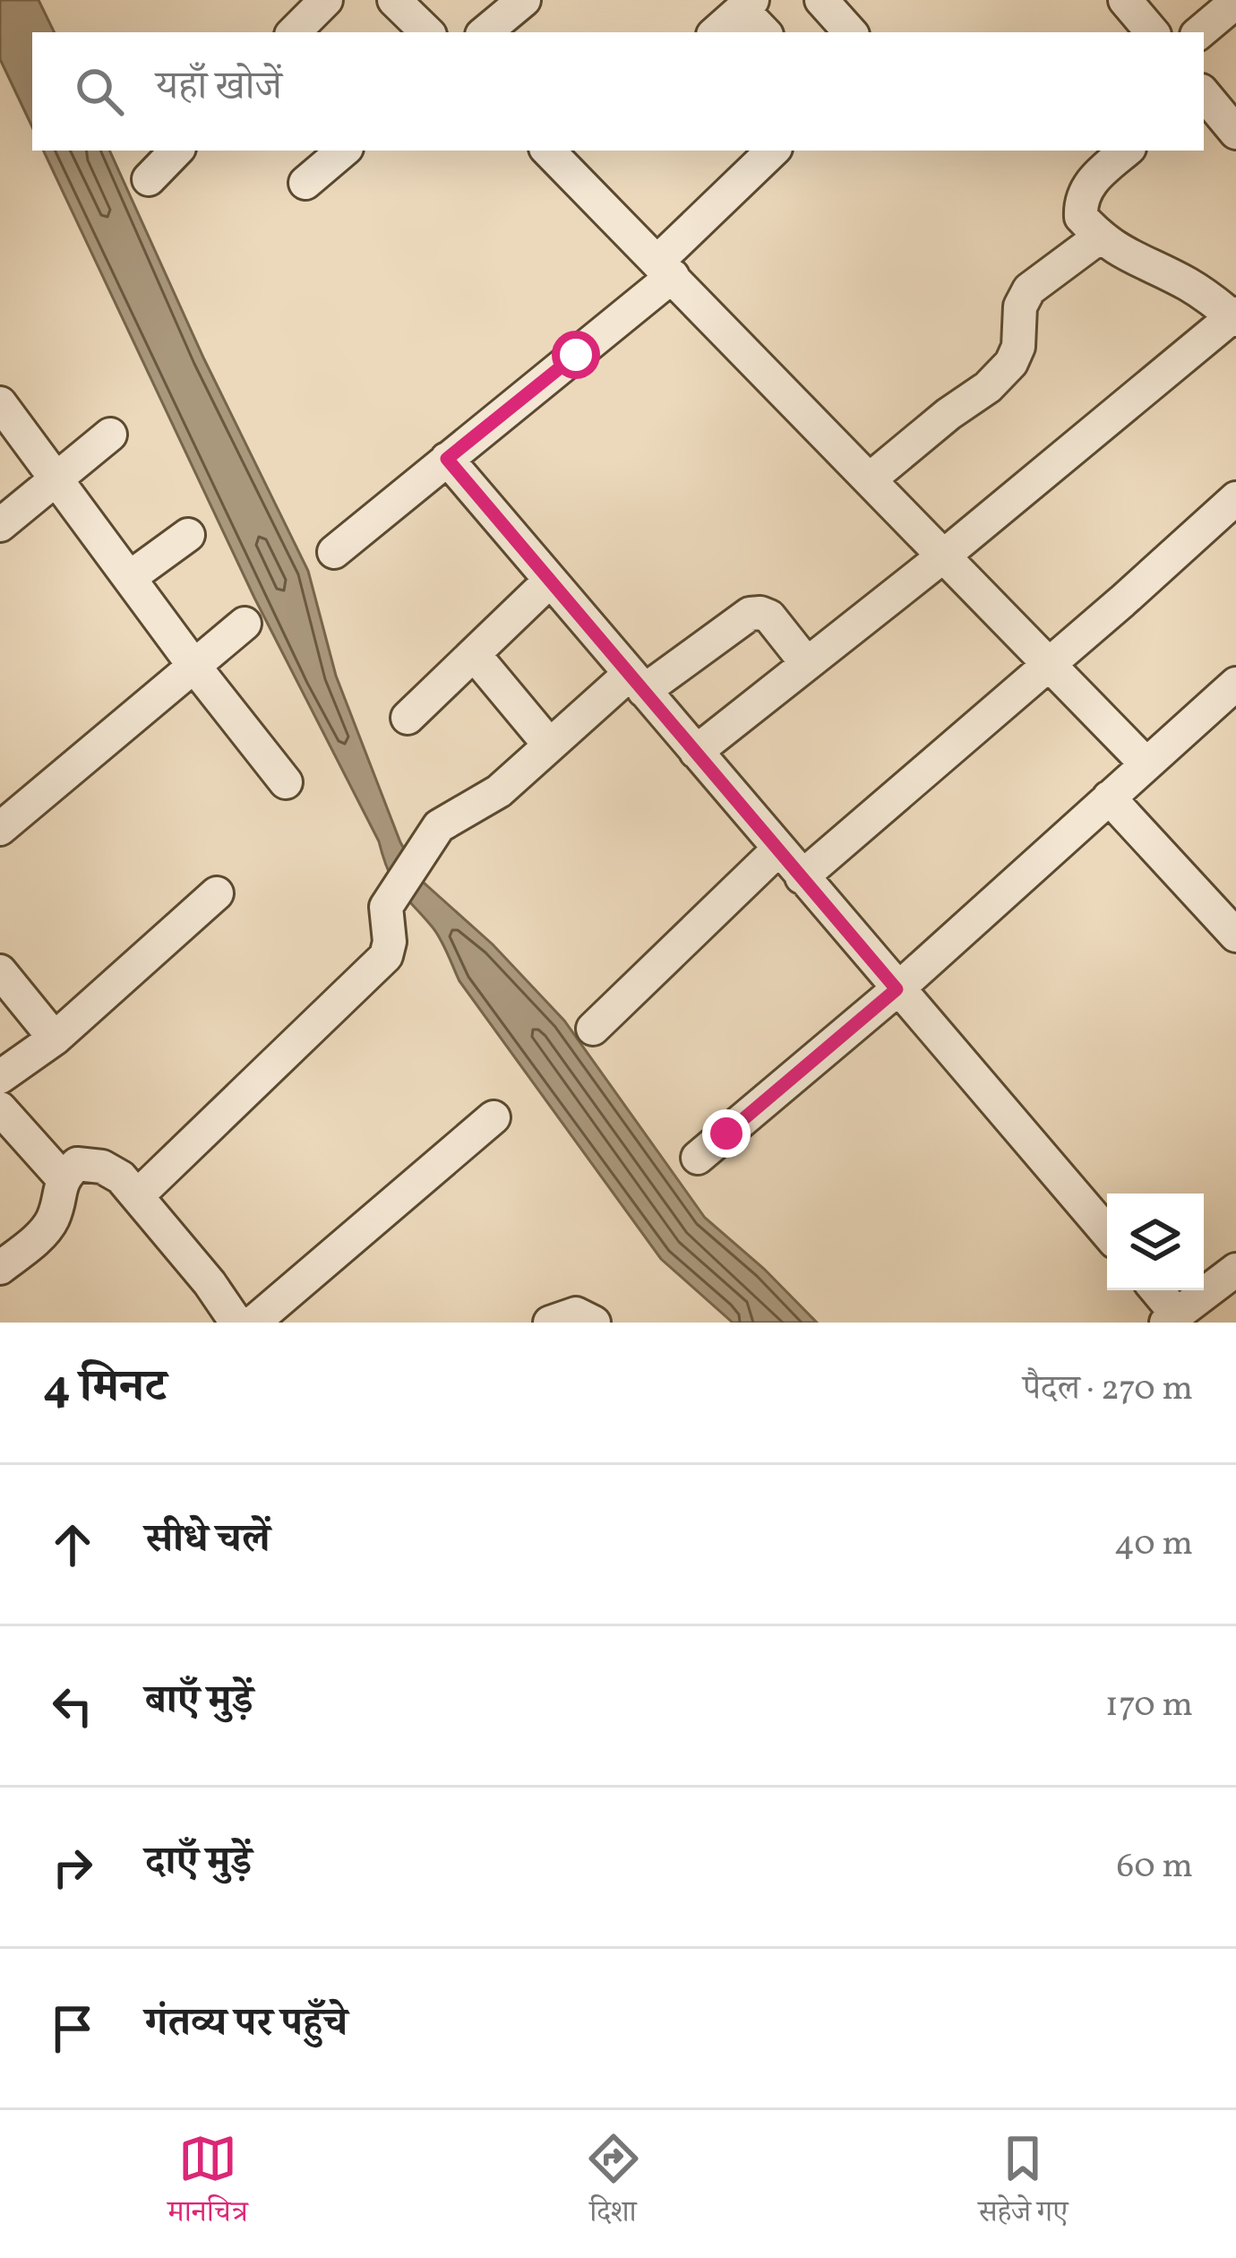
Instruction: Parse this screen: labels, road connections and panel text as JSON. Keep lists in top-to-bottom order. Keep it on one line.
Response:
{"page":{"search":"यहाँ खोजें","heading":["4 मिनट","पैदल · 270 m"],"list":[["सीधे चलें","40 m"],["बाएँ मुड़ें","170 m"],["दाएँ मुड़ें","60 m"],"गंतव्य पर पहुँचे"],"nav":["मानचित्र","दिशा","सहेजे गए"]}}
